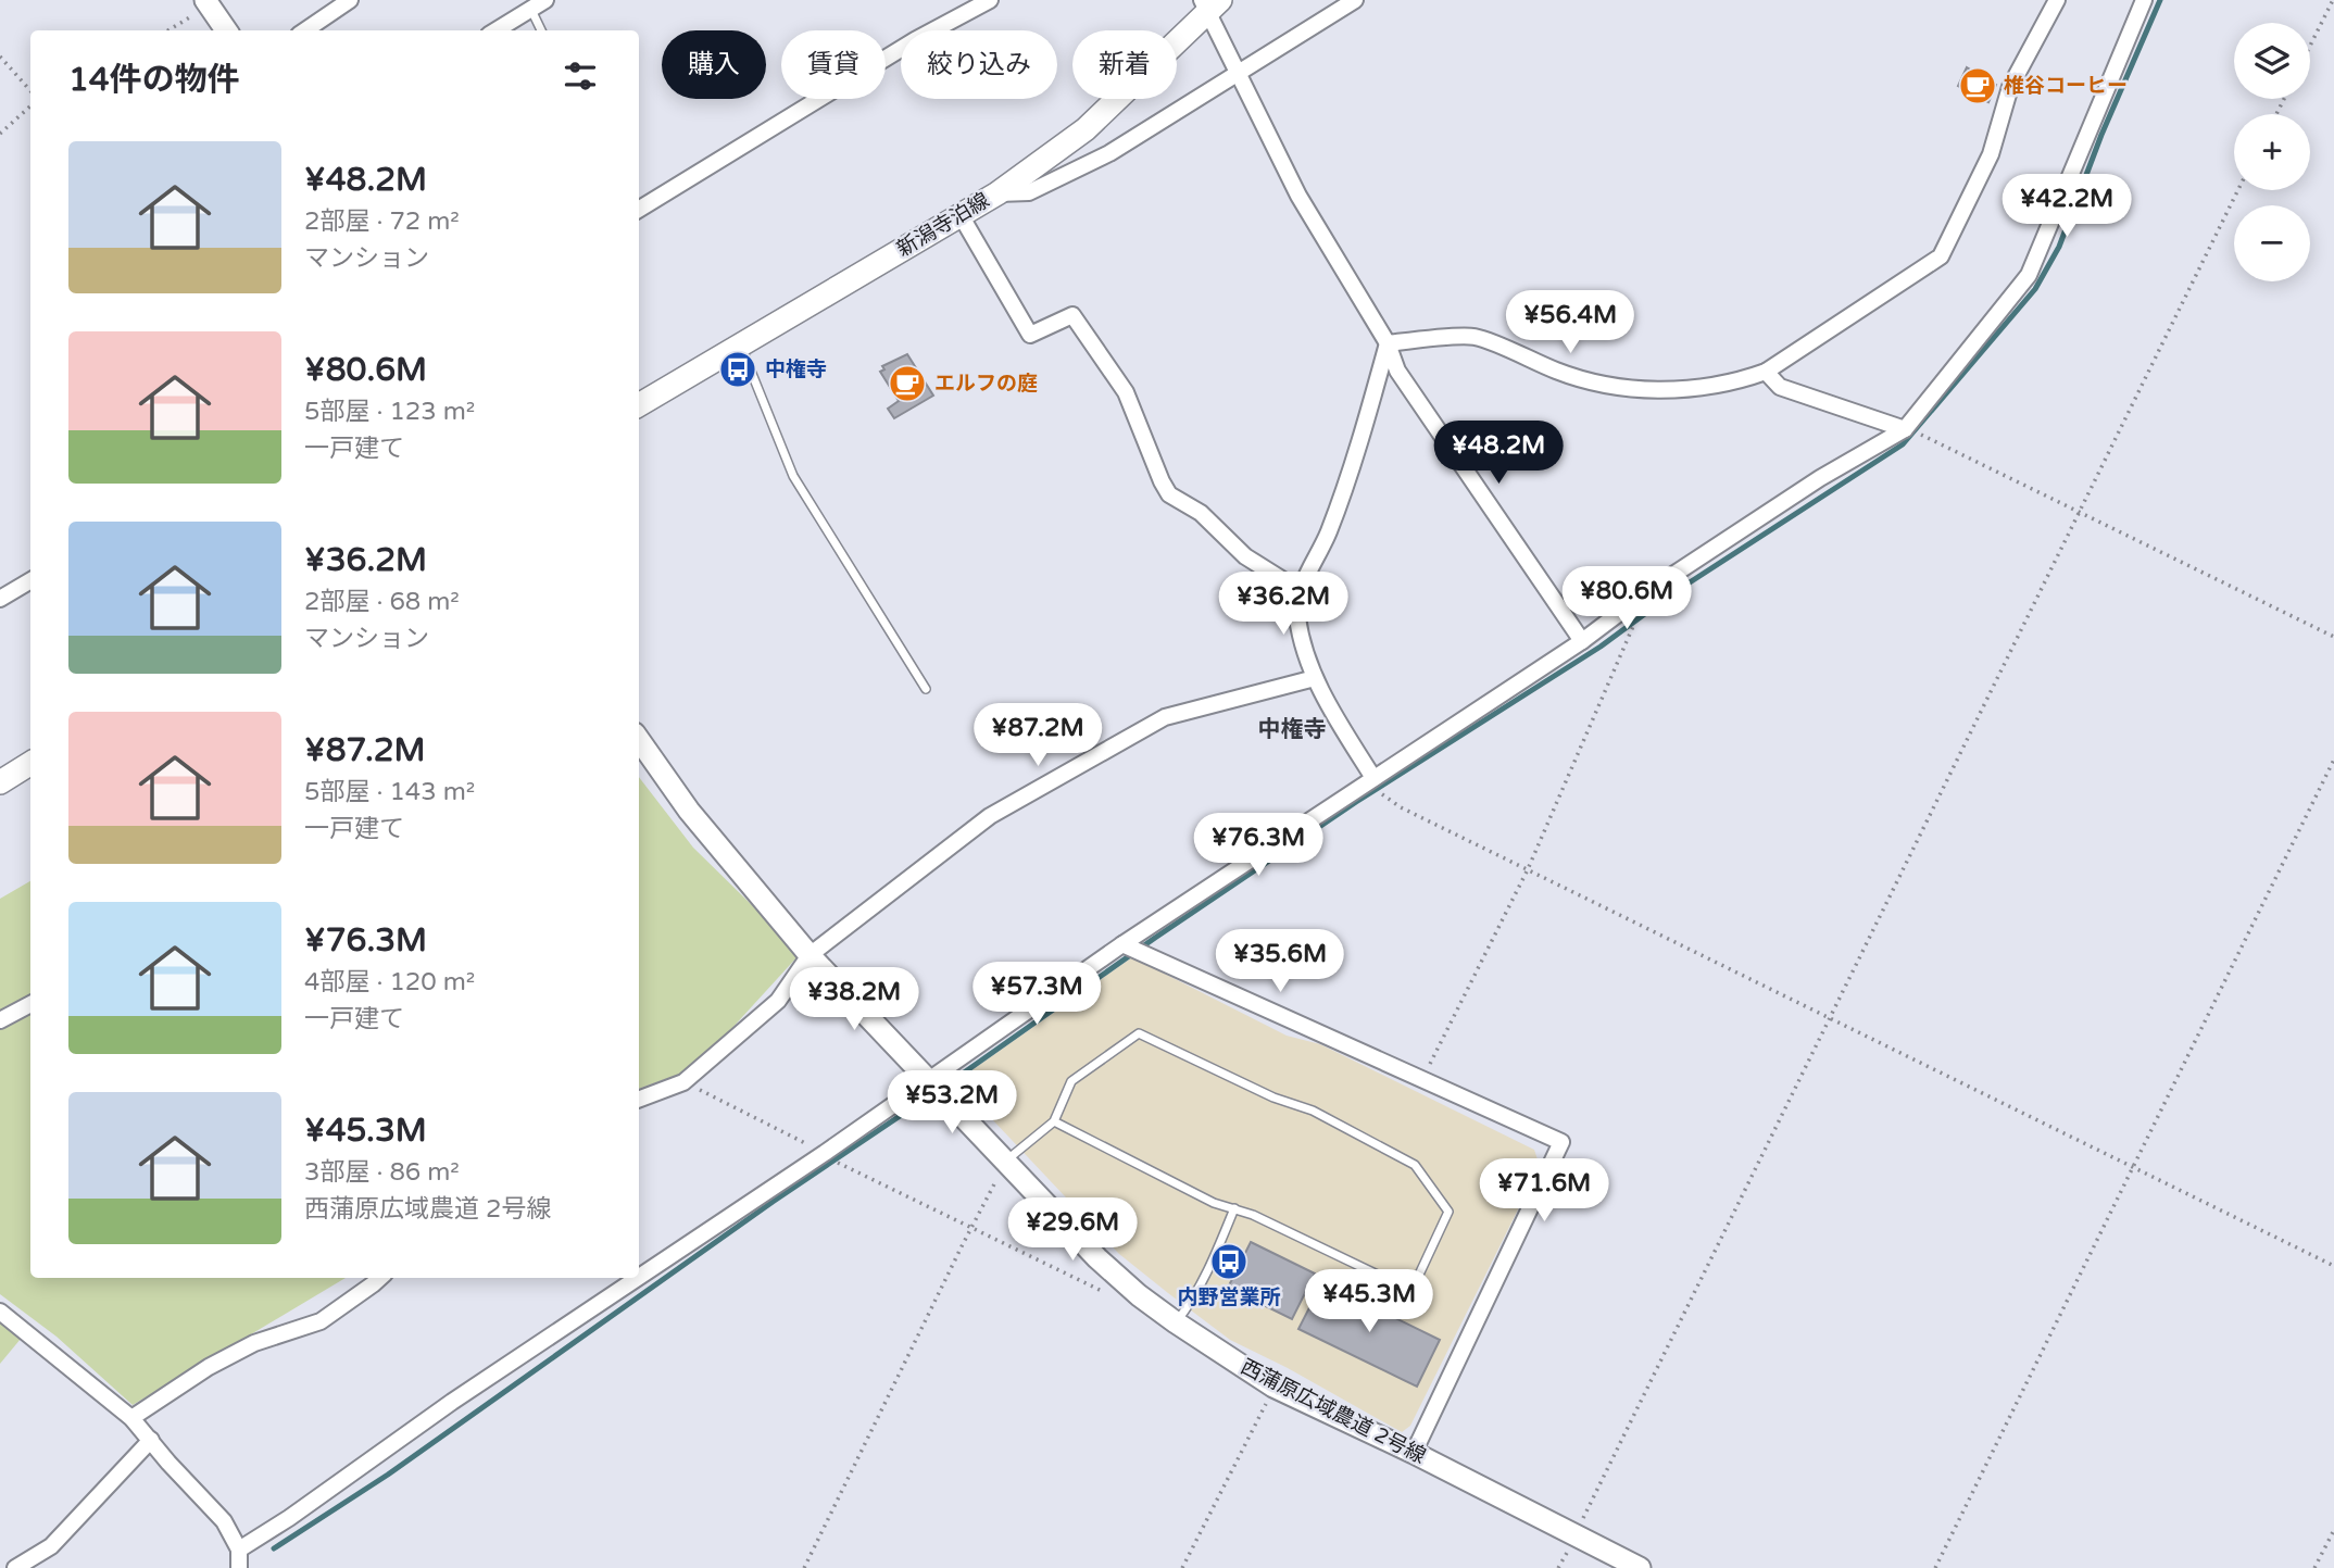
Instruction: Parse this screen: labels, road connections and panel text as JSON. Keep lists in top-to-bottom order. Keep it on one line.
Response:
{"streets":{"main road":["新潟寺泊線"],"street":["西蒲原広域農道 2号線"]},"districts":["中権寺"],"places":{"cafe":["椎谷コーヒー","エルフの庭"],"bus stop":["中権寺","内野営業所"]},"page":{"map_buttons":["+","−"],"chip":["購入","賃貸","絞り込み","新着"],"heading":"14件の物件","list":[{"name":"¥48.2M","note":"2部屋 · 72 m² · マンション"},{"name":"¥80.6M","note":"5部屋 · 123 m² · 一戸建て"},{"name":"¥36.2M","note":"2部屋 · 68 m² · マンション"},{"name":"¥87.2M","note":"5部屋 · 143 m² · 一戸建て"},{"name":"¥76.3M","note":"4部屋 · 120 m² · 一戸建て"},{"name":"¥45.3M","note":"3部屋 · 86 m² · 西蒲原広域農道 2号線"}],"price":["¥42.2M","¥56.4M","¥48.2M","¥80.6M","¥36.2M","¥87.2M","¥76.3M","¥35.6M","¥57.3M","¥38.2M","¥53.2M","¥71.6M","¥29.6M","¥45.3M"]}}
